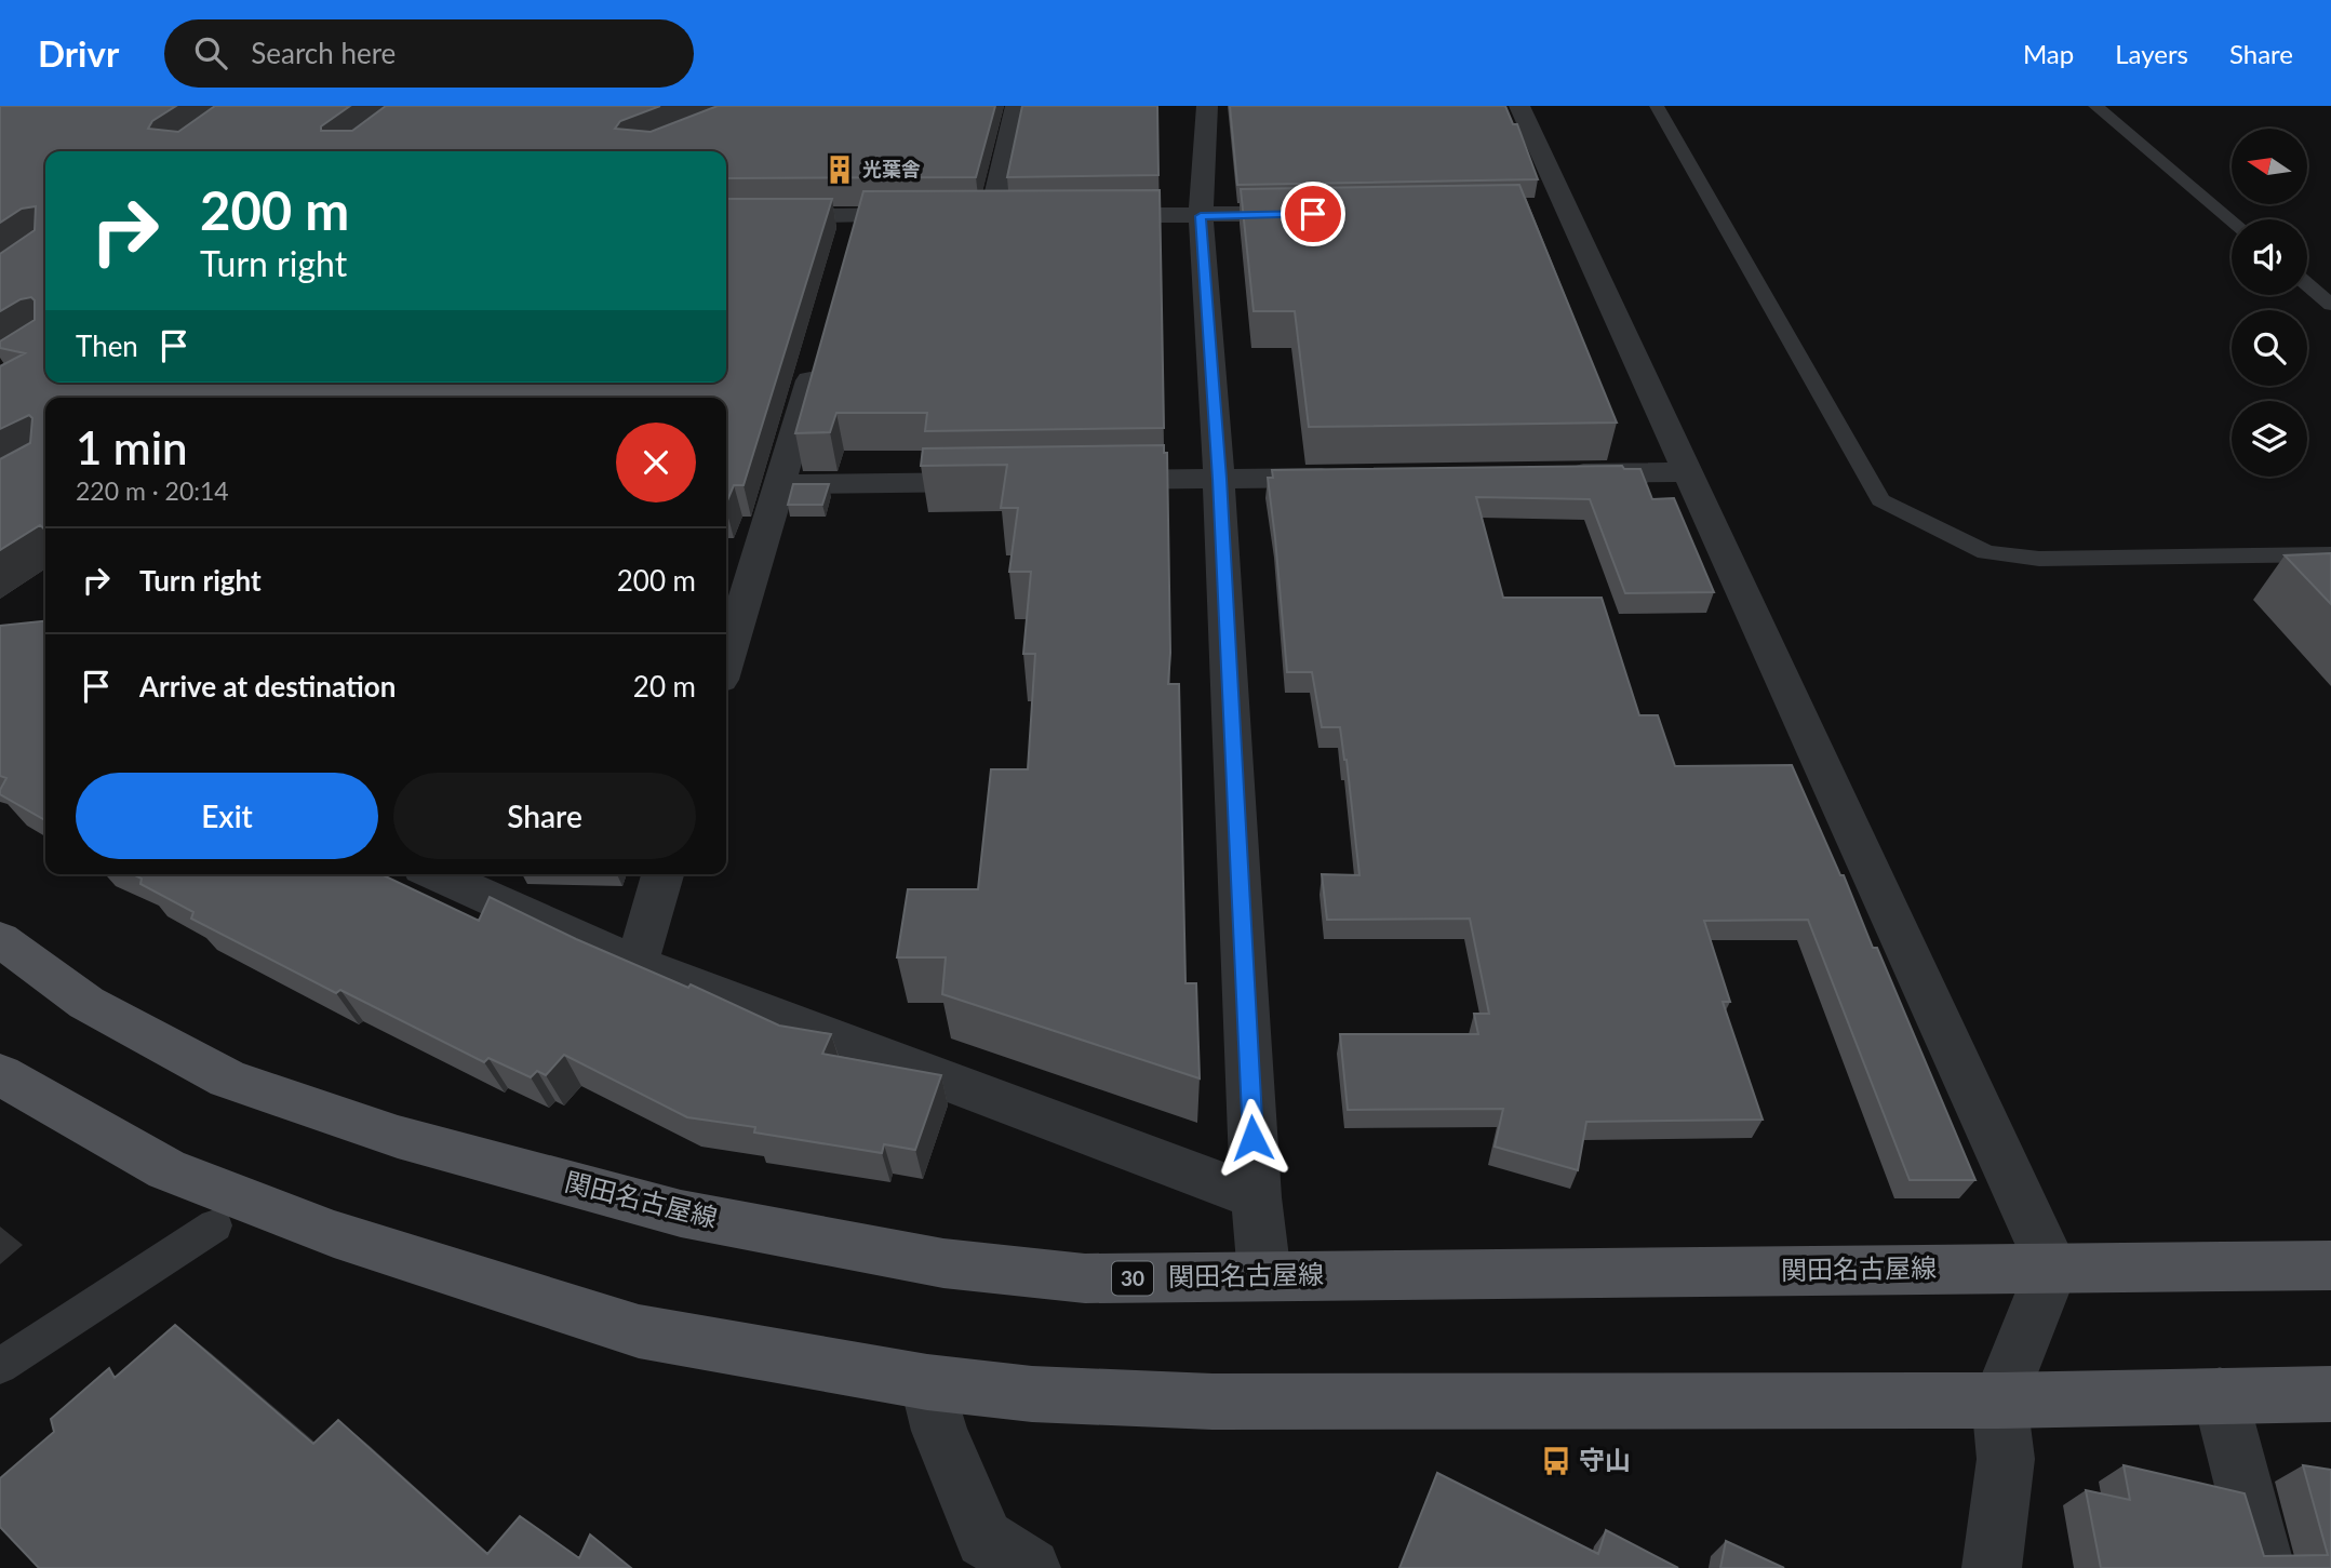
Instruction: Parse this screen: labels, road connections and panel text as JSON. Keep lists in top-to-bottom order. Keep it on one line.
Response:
{"streets":{"main road":["関田名古屋線","30"]},"places":{"building":["光葉舎"],"bus stop":["守山"]},"north":"left","page":{"header":"Drivr","search":"Search here","nav":["Map","Layers","Share"],"turn":["200 m","Turn right"],"then":"Then","heading":["1 min","220 m · 20:14"],"list":[{"name":"Turn right","value":"200 m"},{"name":"Arrive at destination","value":"20 m"}],"buttons":["Exit","Share"]}}
